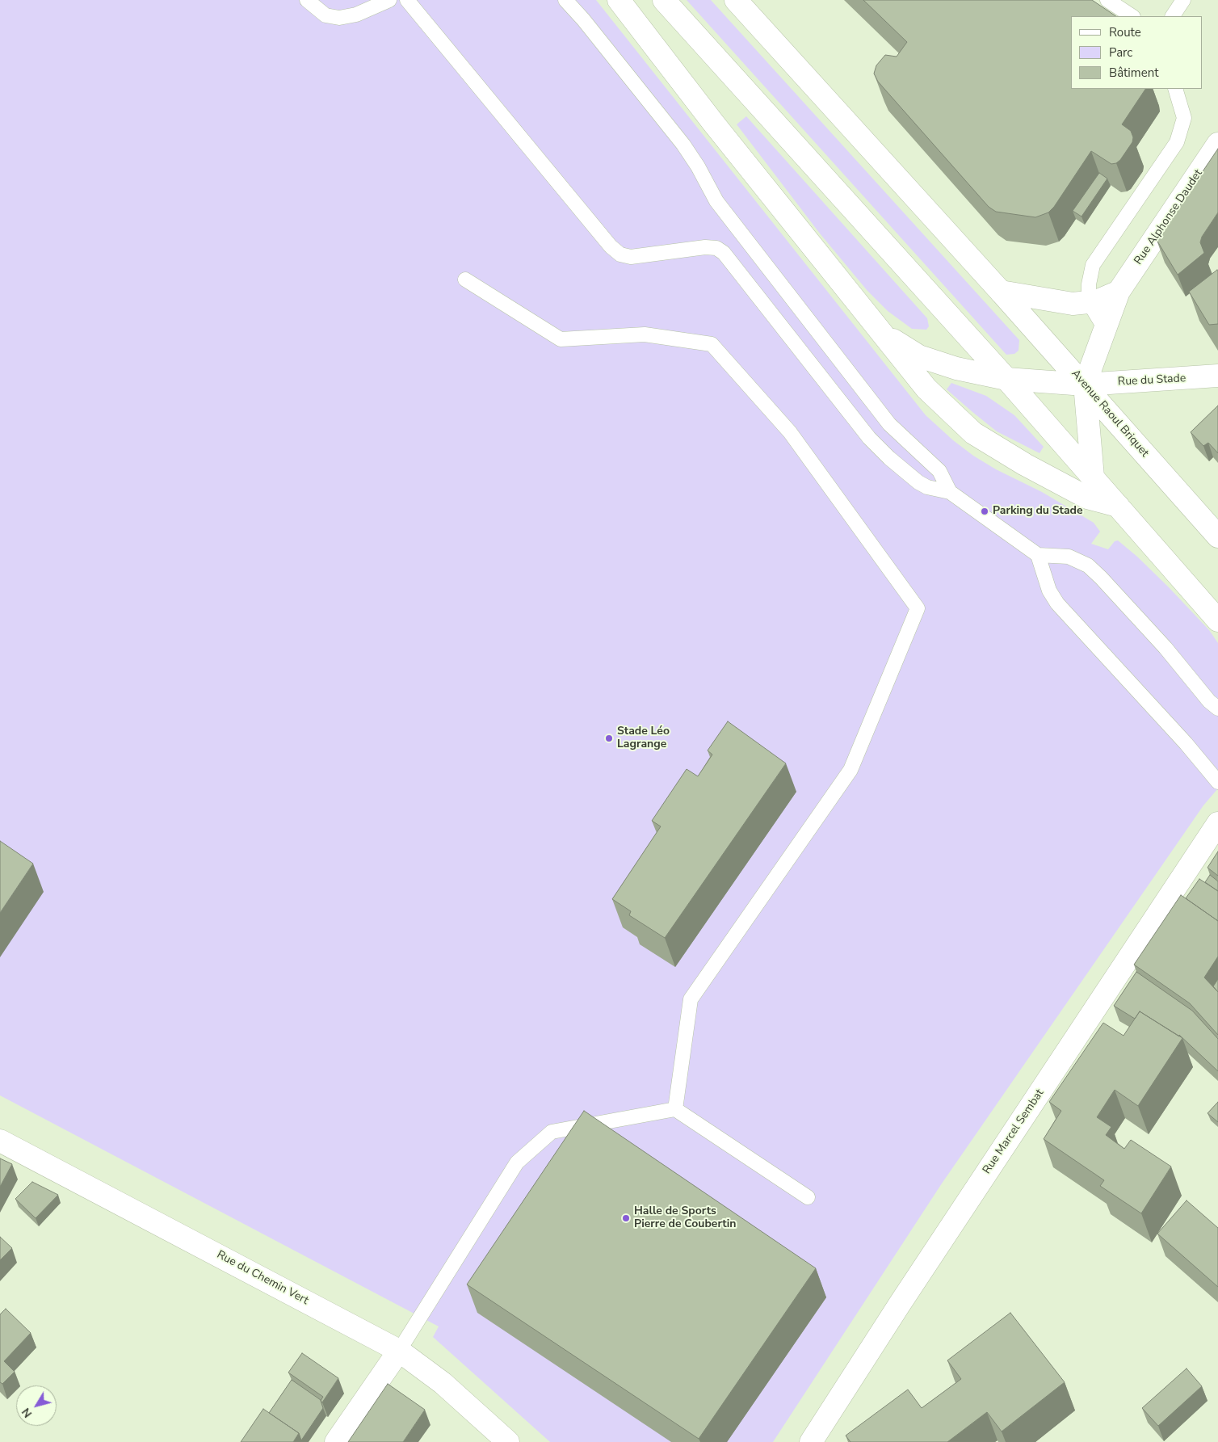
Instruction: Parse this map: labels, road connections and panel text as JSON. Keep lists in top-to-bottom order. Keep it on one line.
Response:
{"streets":{"main road":["Rue Alphonse Daudet","Rue du Stade","Avenue Raoul Briquet","Rue Marcel Sembat","Rue du Chemin Vert"]},"crossings":[["Rue Alphonse Daudet","Rue du Stade"],["Rue Alphonse Daudet","Avenue Raoul Briquet"],["Rue du Stade","Avenue Raoul Briquet"]],"places":["Parking du Stade","Stade Léo Lagrange","Halle de Sports Pierre de Coubertin"],"legend":["Route","Parc","Bâtiment"],"north":"bottom left"}
